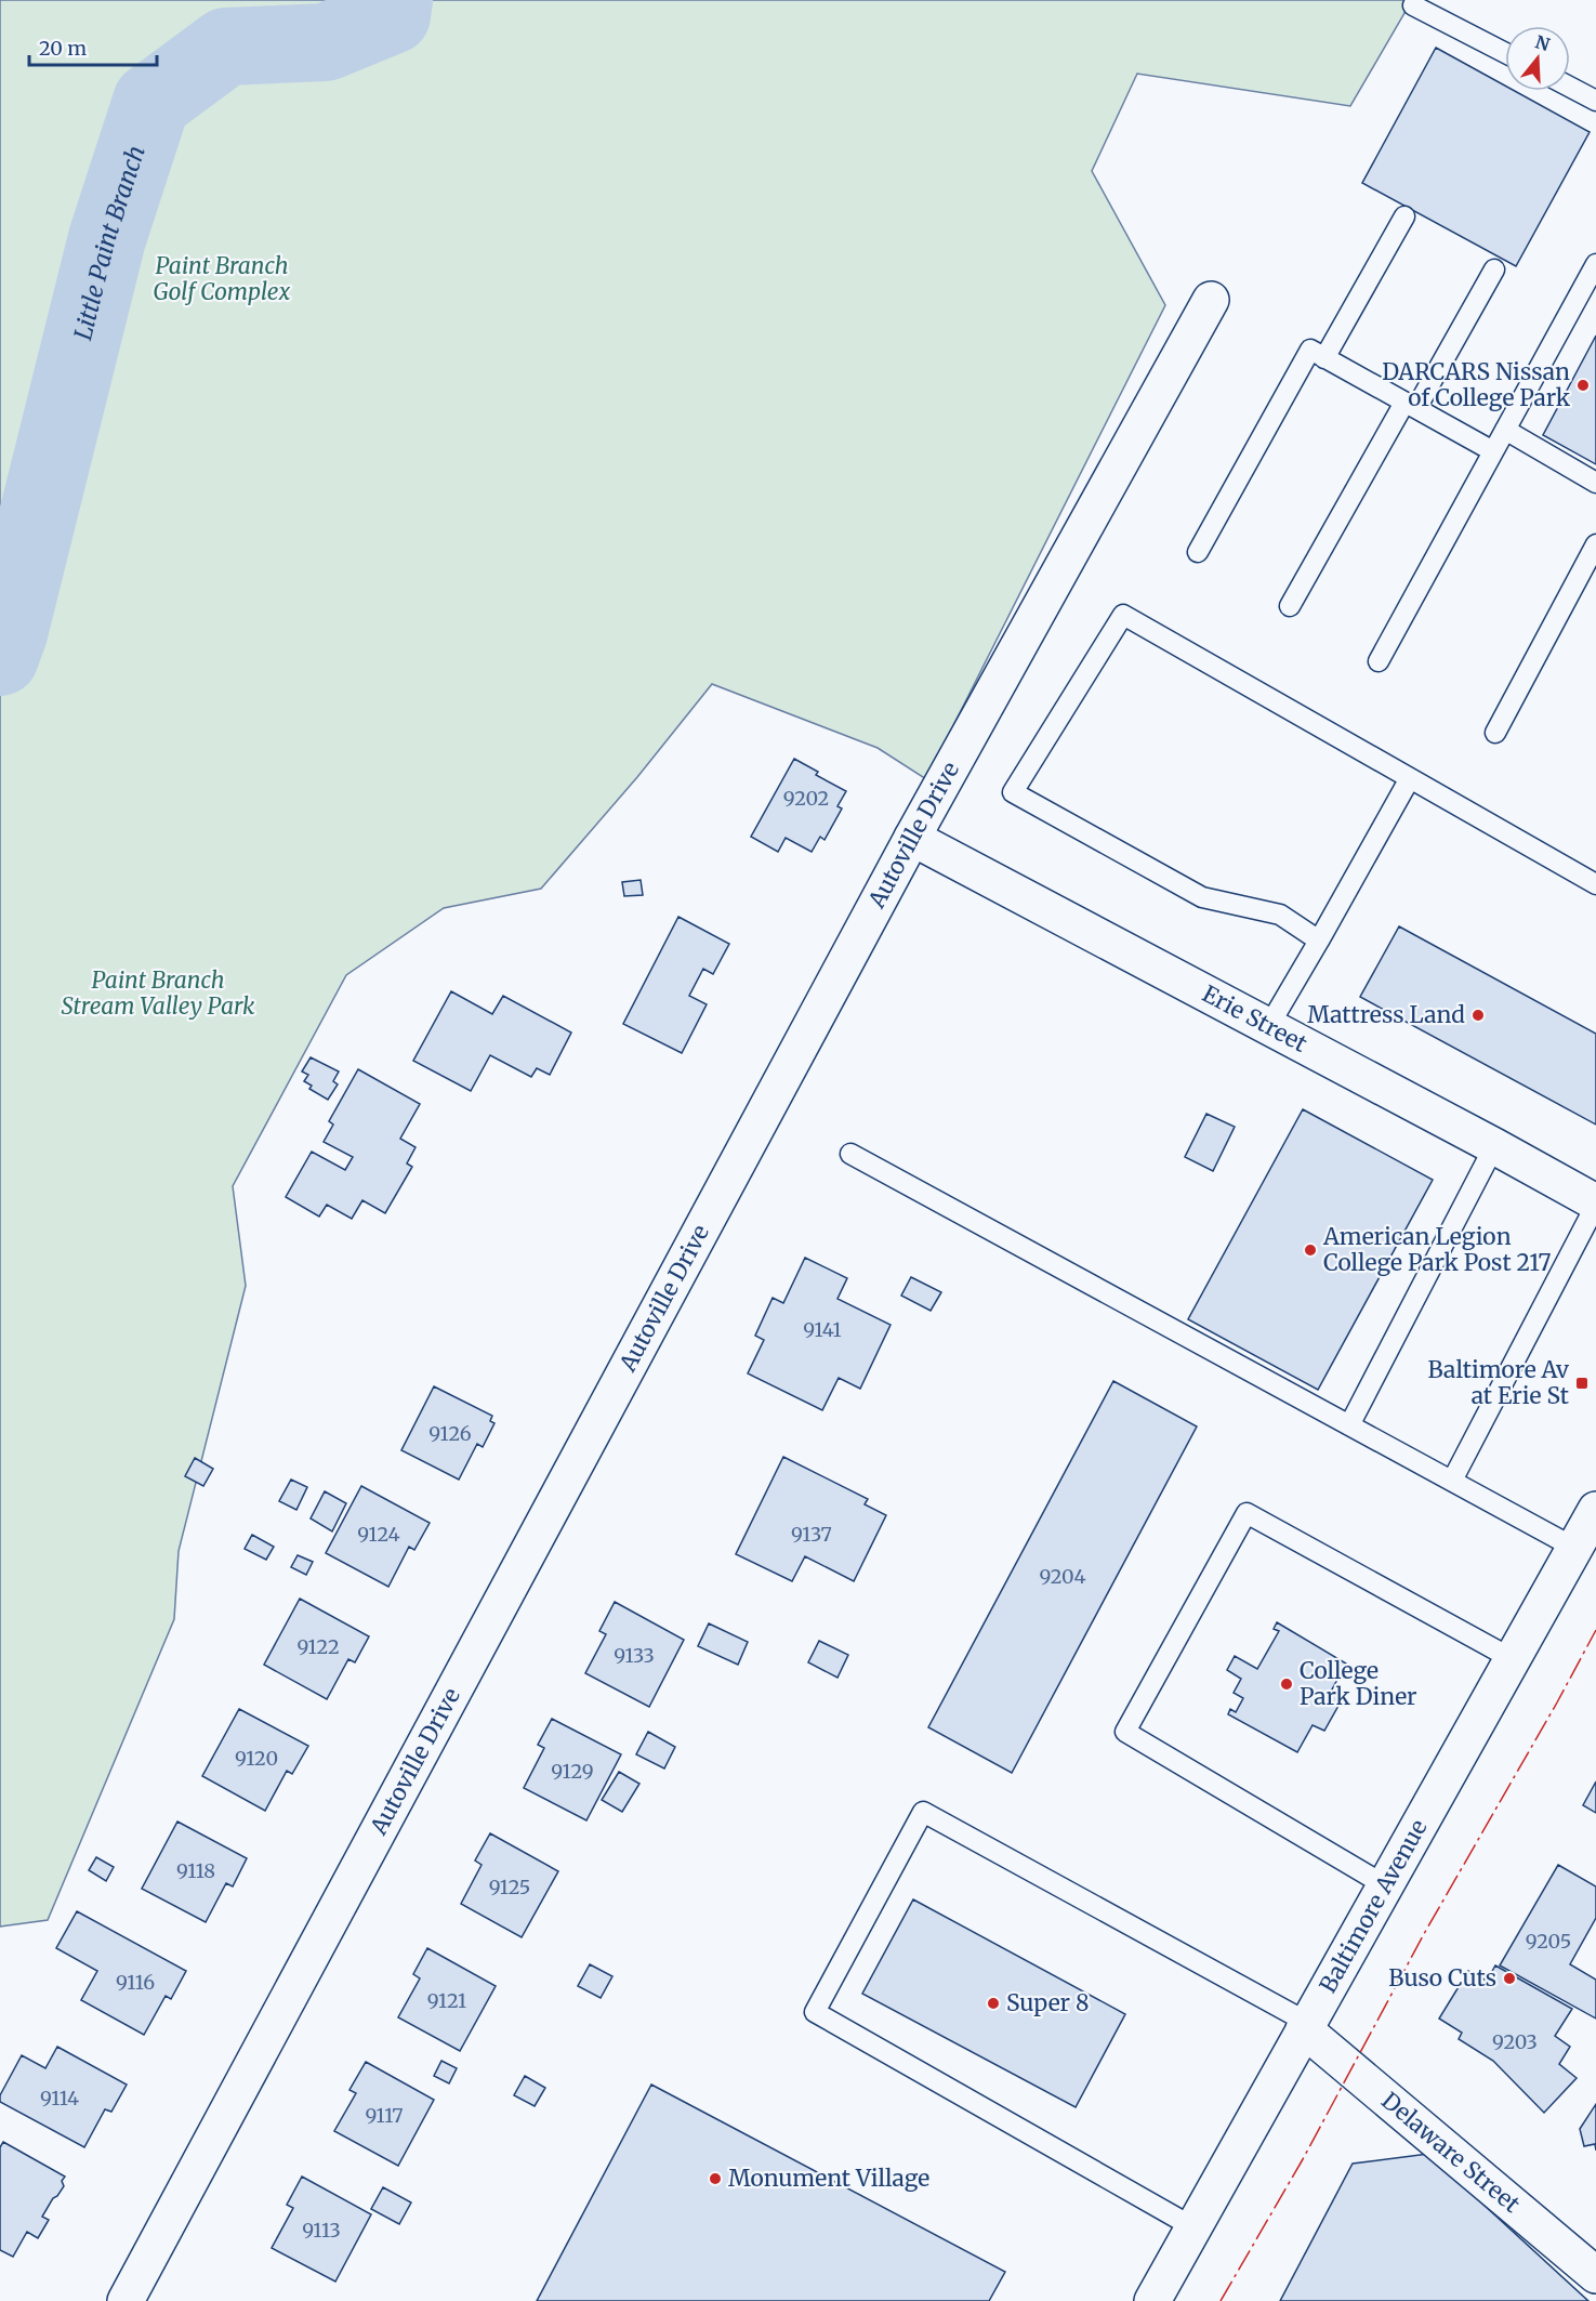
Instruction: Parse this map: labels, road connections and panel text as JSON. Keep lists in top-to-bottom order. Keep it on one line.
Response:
{"streets":{"street":["Autoville Drive","Erie Street","Baltimore Avenue","Delaware Street"]},"crossings":[["Autoville Drive","Erie Street"],["Baltimore Avenue","Delaware Street"]],"water":["Little Paint Branch"],"parks":["Paint Branch Golf Complex","Paint Branch Stream Valley Park"],"places":{"other":["DARCARS Nissan of College Park","Mattress Land","American Legion College Park Post 217","College Park Diner","Buso Cuts","Super 8","Monument Village"],"transit":["Baltimore Av at Erie St"]},"house_numbers":["9202","9141","9126","9124","9137","9204","9122","9133","9120","9129","9118","9125","9205","9116","9121","9203","9114","9117","9113"],"scale_bar":"20 m","north":"top"}
